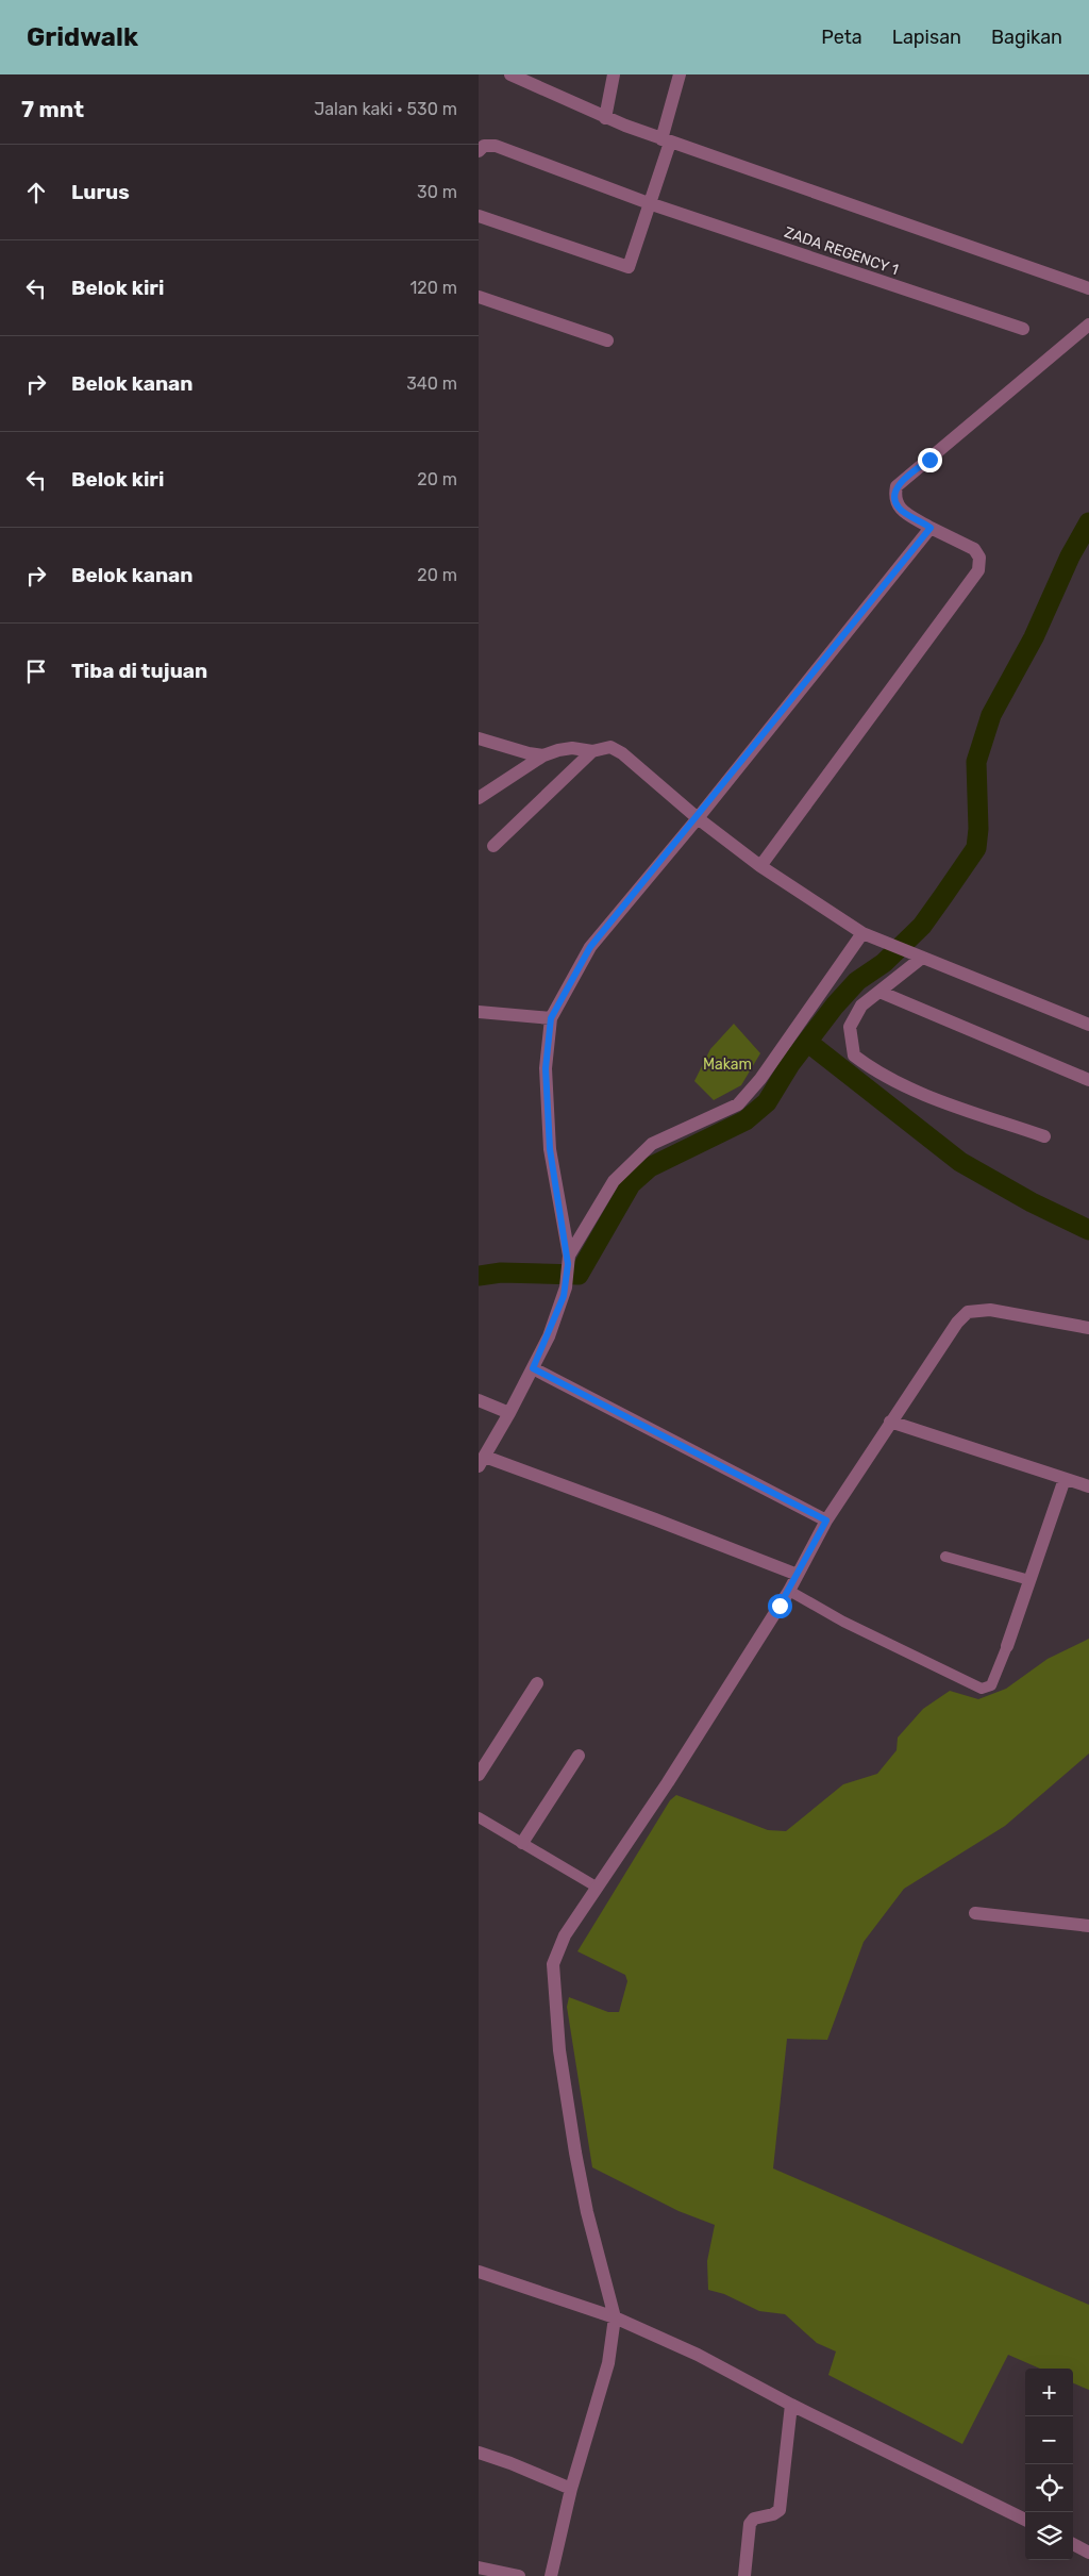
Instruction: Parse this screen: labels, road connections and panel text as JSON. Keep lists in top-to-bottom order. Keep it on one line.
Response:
{"streets":{"street":["ZADA REGENCY 1"]},"parks":["Makam"],"page":{"header":"Gridwalk","nav":["Peta","Lapisan","Bagikan"],"heading":["7 mnt","Jalan kaki · 530 m"],"list":[["Lurus","30 m"],["Belok kiri","120 m"],["Belok kanan","340 m"],["Belok kiri","20 m"],["Belok kanan","20 m"],"Tiba di tujuan"],"map_buttons":["+","−"]}}
